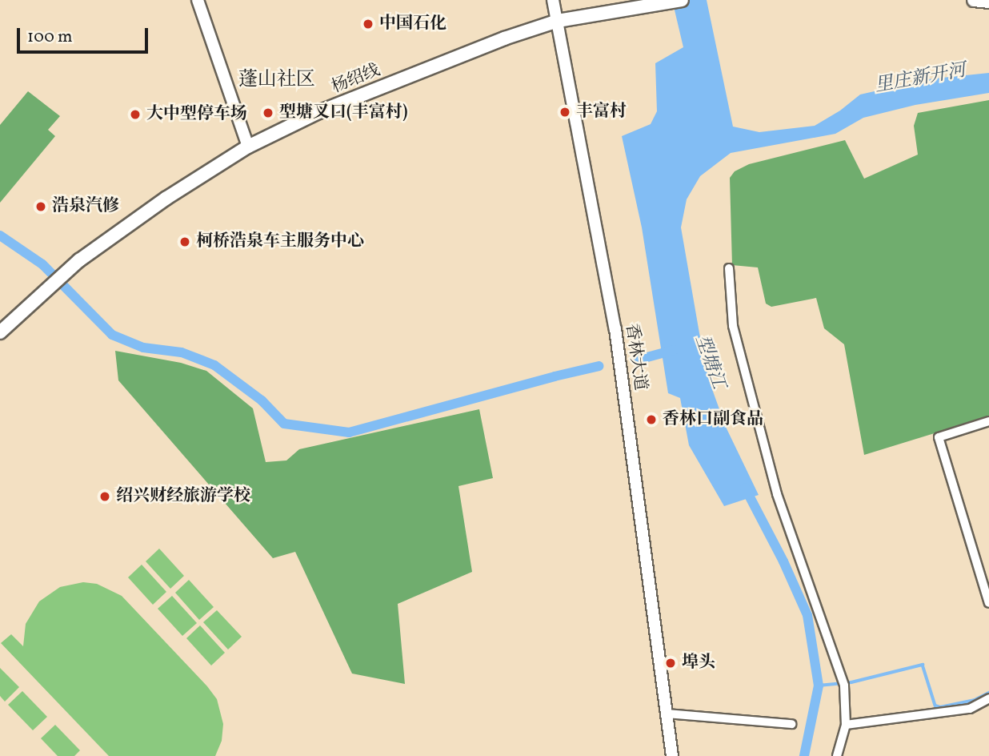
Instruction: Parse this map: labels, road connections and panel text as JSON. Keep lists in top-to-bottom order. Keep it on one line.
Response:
{"streets":{"main road":["杨绍线","香林大道"]},"crossings":[["杨绍线","香林大道"]],"districts":["蓬山社区"],"water":["里庄新开河","型塘江"],"places":["中国石化","丰富村","型塘叉口(丰富村)","大中型停车场","浩泉汽修","柯桥浩泉车主服务中心","香林口副食品","绍兴财经旅游学校","埠头"],"scale_bar":"100 m"}
